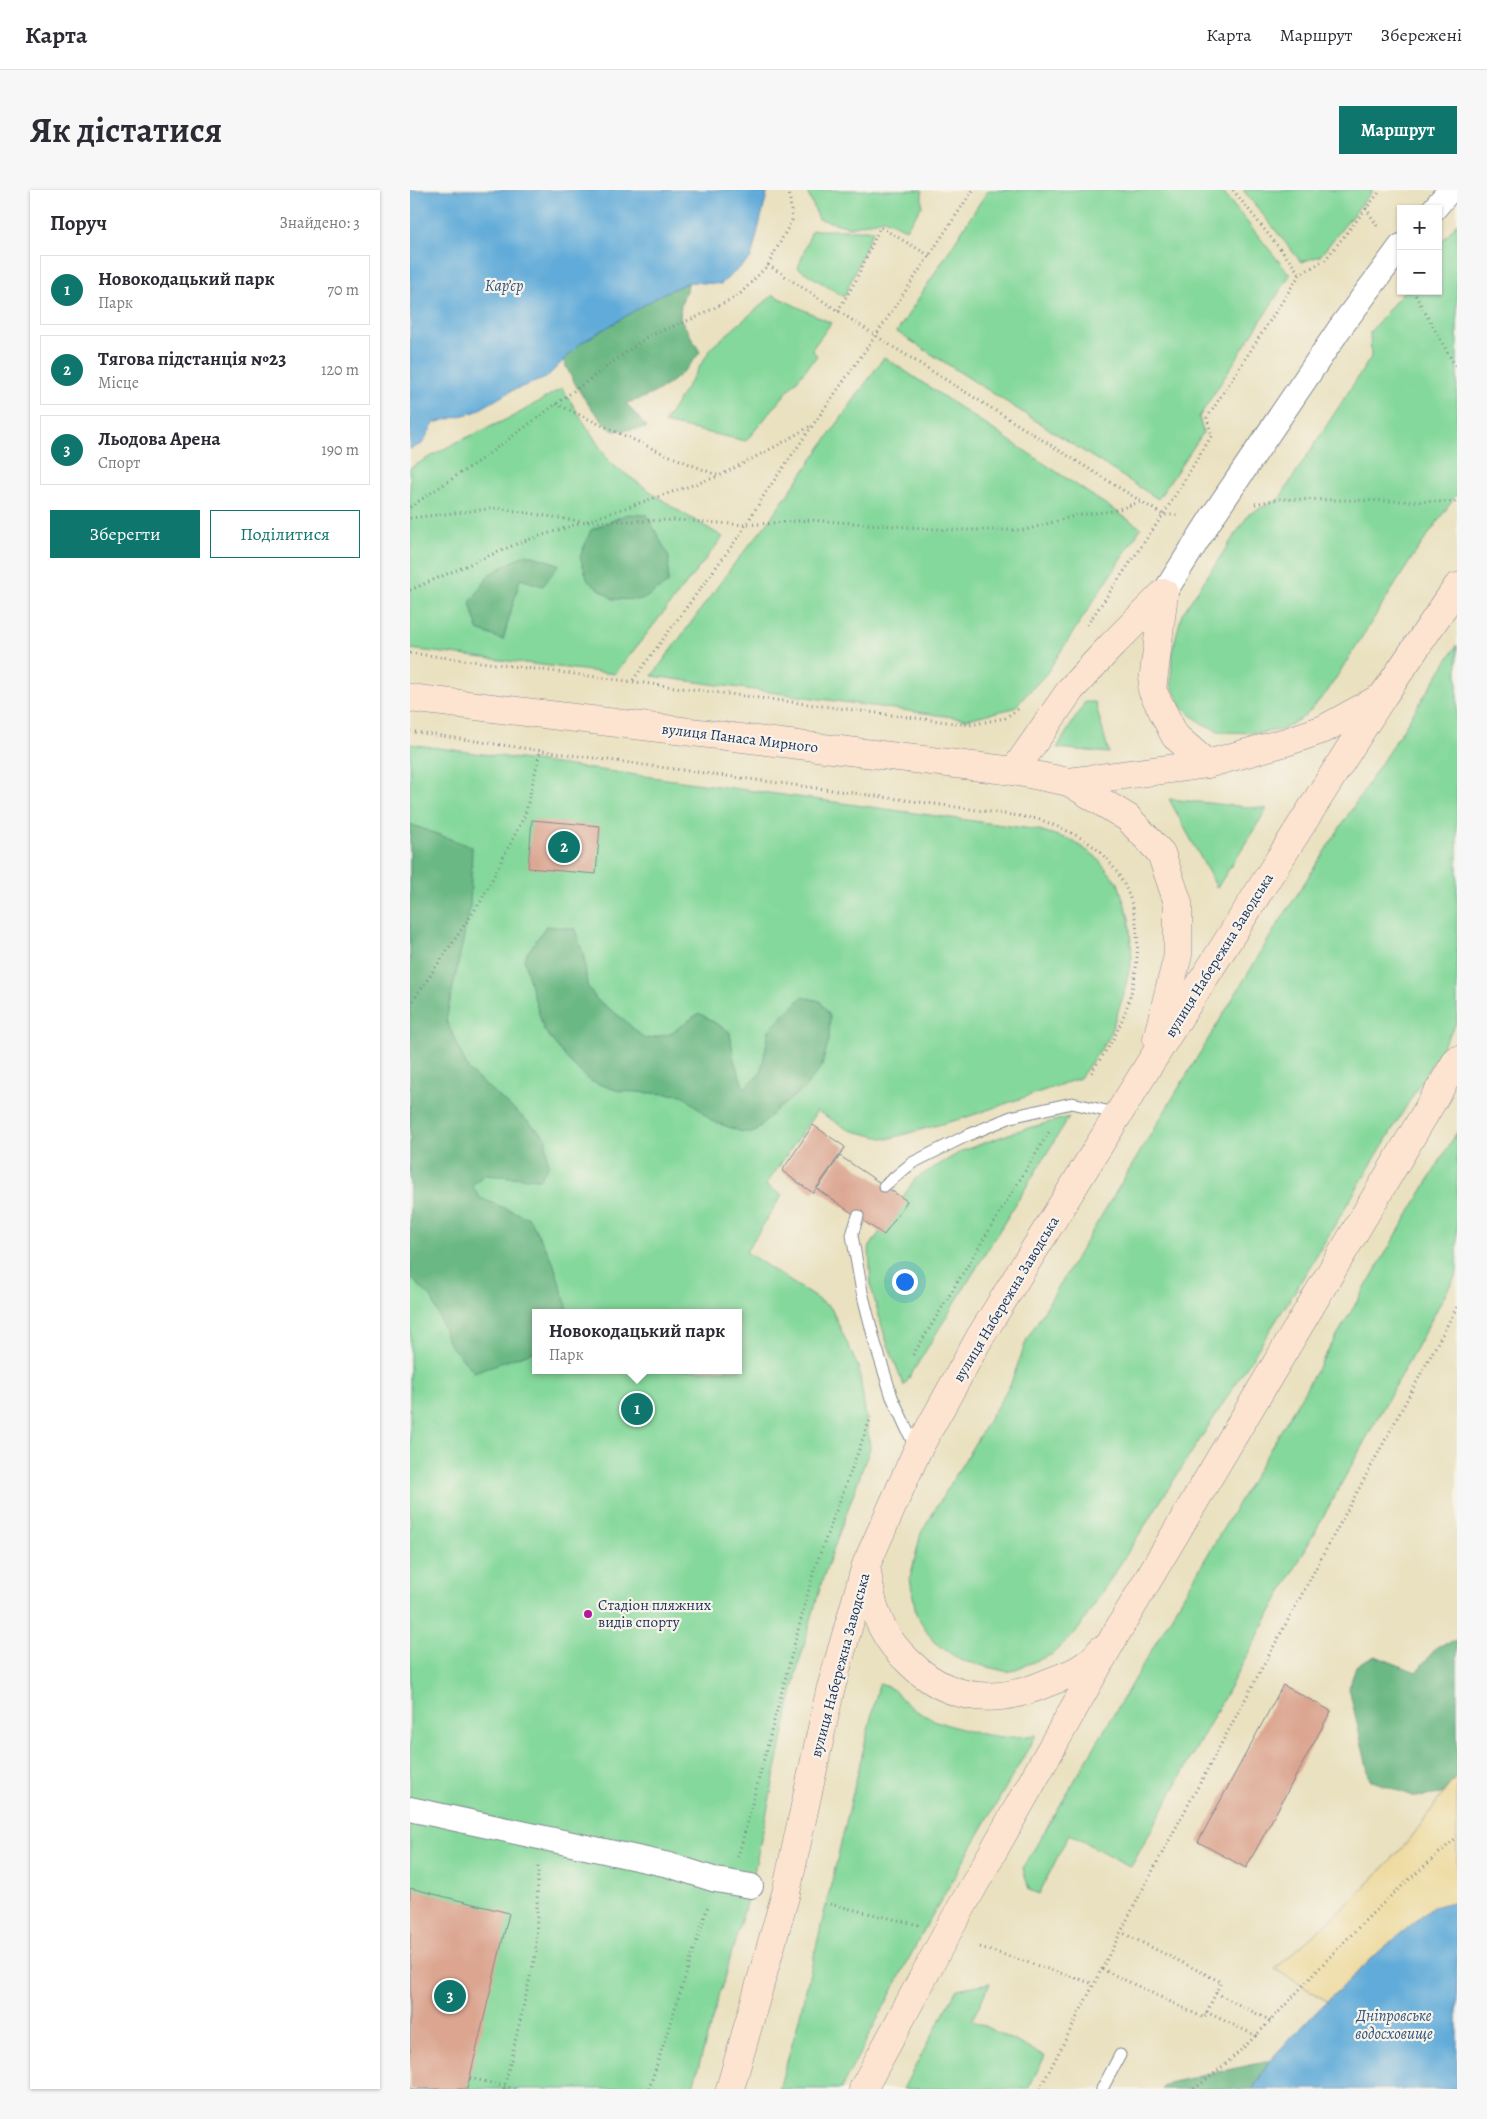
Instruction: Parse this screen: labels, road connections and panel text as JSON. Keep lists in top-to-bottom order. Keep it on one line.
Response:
{"streets":{"main road":["вулиця Панаса Мирного","вулиця Набережна Заводська"]},"water":["Кар’єр","Дніпровське водосховище"],"places":["Стадіон пляжних видів спорту"],"page":{"header":"Карта","nav":["Карта","Маршрут","Збережені"],"title":"Як дістатися","buttons":["Маршрут",["Зберегти","Поділитися"]],"heading":["Поруч","Знайдено: 3"],"map_buttons":["+","−"],"list":[{"mark":"1","name":"Новокодацький парк","note":"Парк","value":"70 m"},{"mark":"2","name":"Тягова пiдстанцiя №23","note":"Місце","value":"120 m"},{"mark":"3","name":"Льодова Арена","note":"Спорт","value":"190 m"}],"pins":["2","1","3"],"popup":["Новокодацький парк","Парк"]}}
